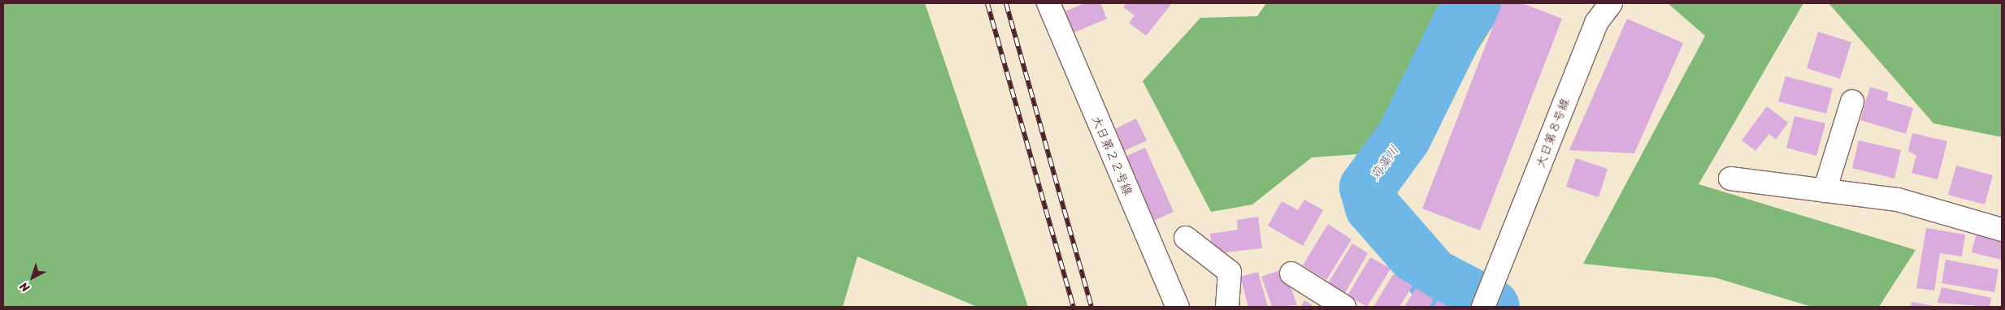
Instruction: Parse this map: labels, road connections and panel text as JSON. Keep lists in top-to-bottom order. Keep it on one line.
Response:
{"streets":{"street":["大日第８号線","大日第２２号線"]},"water":["苅藻川"],"north":"bottom left"}
